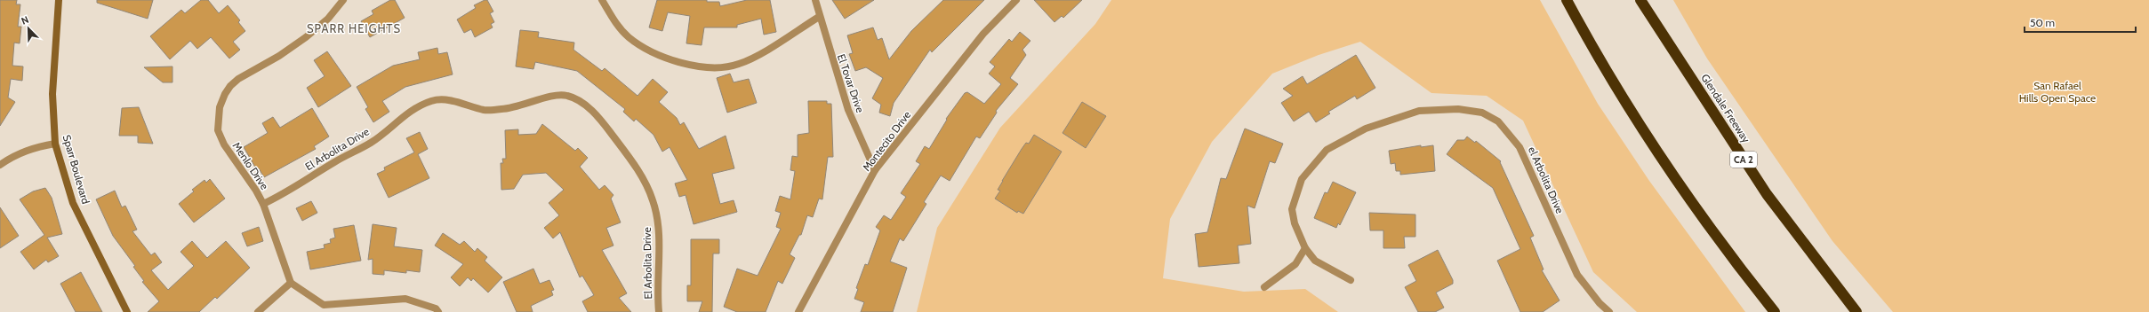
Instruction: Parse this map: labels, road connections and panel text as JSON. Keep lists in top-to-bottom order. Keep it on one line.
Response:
{"streets":{"highway":["Glendale Freeway","CA 2"],"street":["El Tovar Drive","Montecito Drive","El Arbolita Drive","Menlo Drive","Sparr Boulevard","el Arbolita Drive"]},"crossings":[["El Tovar Drive","Montecito Drive"],["El Arbolita Drive","Menlo Drive"]],"districts":["SPARR HEIGHTS"],"parks":["San Rafael Hills Open Space"],"scale_bar":"50 m","north":"top left"}
